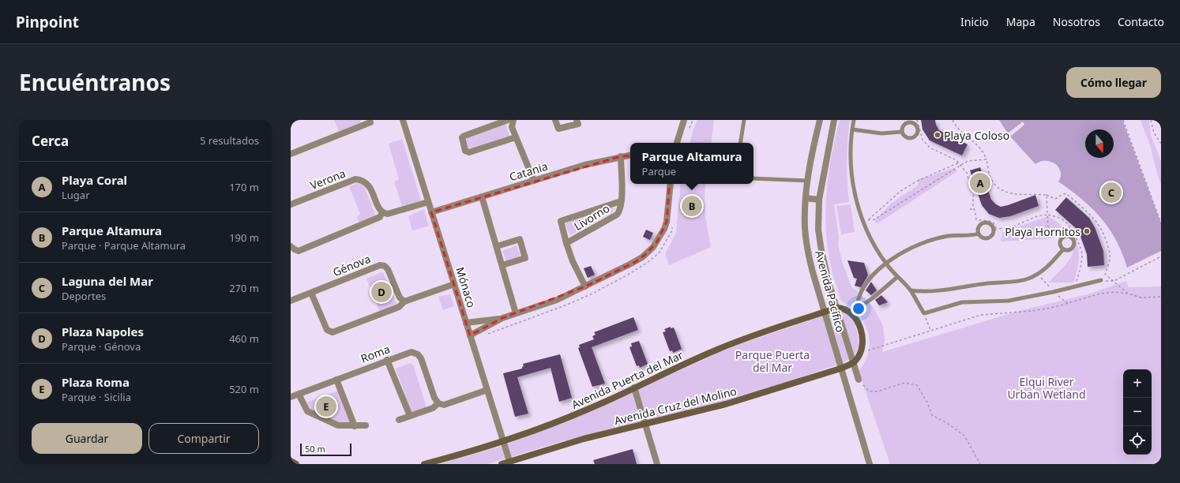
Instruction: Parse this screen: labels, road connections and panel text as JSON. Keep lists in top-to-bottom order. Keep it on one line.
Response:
{"streets":{"street":["Catania","Verona","Livorno","Génova","Mónaco","Avenida Pacífico","Roma","Avenida Puerta del Mar","Avenida Cruz del Molino"]},"crossings":[["Catania","Livorno"],["Catania","Mónaco"],["Mónaco","Avenida Puerta del Mar"],["Mónaco","Avenida Cruz del Molino"],["Avenida Pacífico","Avenida Puerta del Mar"],["Avenida Pacífico","Avenida Cruz del Molino"]],"parks":["Parque Puerta del Mar","Elqui River Urban Wetland"],"places":["Playa Coloso","Playa Hornitos"],"scale_bar":"50 m","north":"bottom","page":{"header":"Pinpoint","nav":["Inicio","Mapa","Nosotros","Contacto"],"title":"Encuéntranos","buttons":["Cómo llegar",["Guardar","Compartir"]],"heading":["Cerca","5 resultados"],"popup":["Parque Altamura","Parque"],"list":[{"mark":"A","name":"Playa Coral","note":"Lugar","value":"170 m"},{"mark":"B","name":"Parque Altamura","note":"Parque · Parque Altamura","value":"190 m"},{"mark":"C","name":"Laguna del Mar","note":"Deportes","value":"270 m"},{"mark":"D","name":"Plaza Napoles","note":"Parque · Génova","value":"460 m"},{"mark":"E","name":"Plaza Roma","note":"Parque · Sicilia","value":"520 m"}],"pins":["A","C","B","D","E"],"map_buttons":["+","−"],"scale":"50 m"}}
